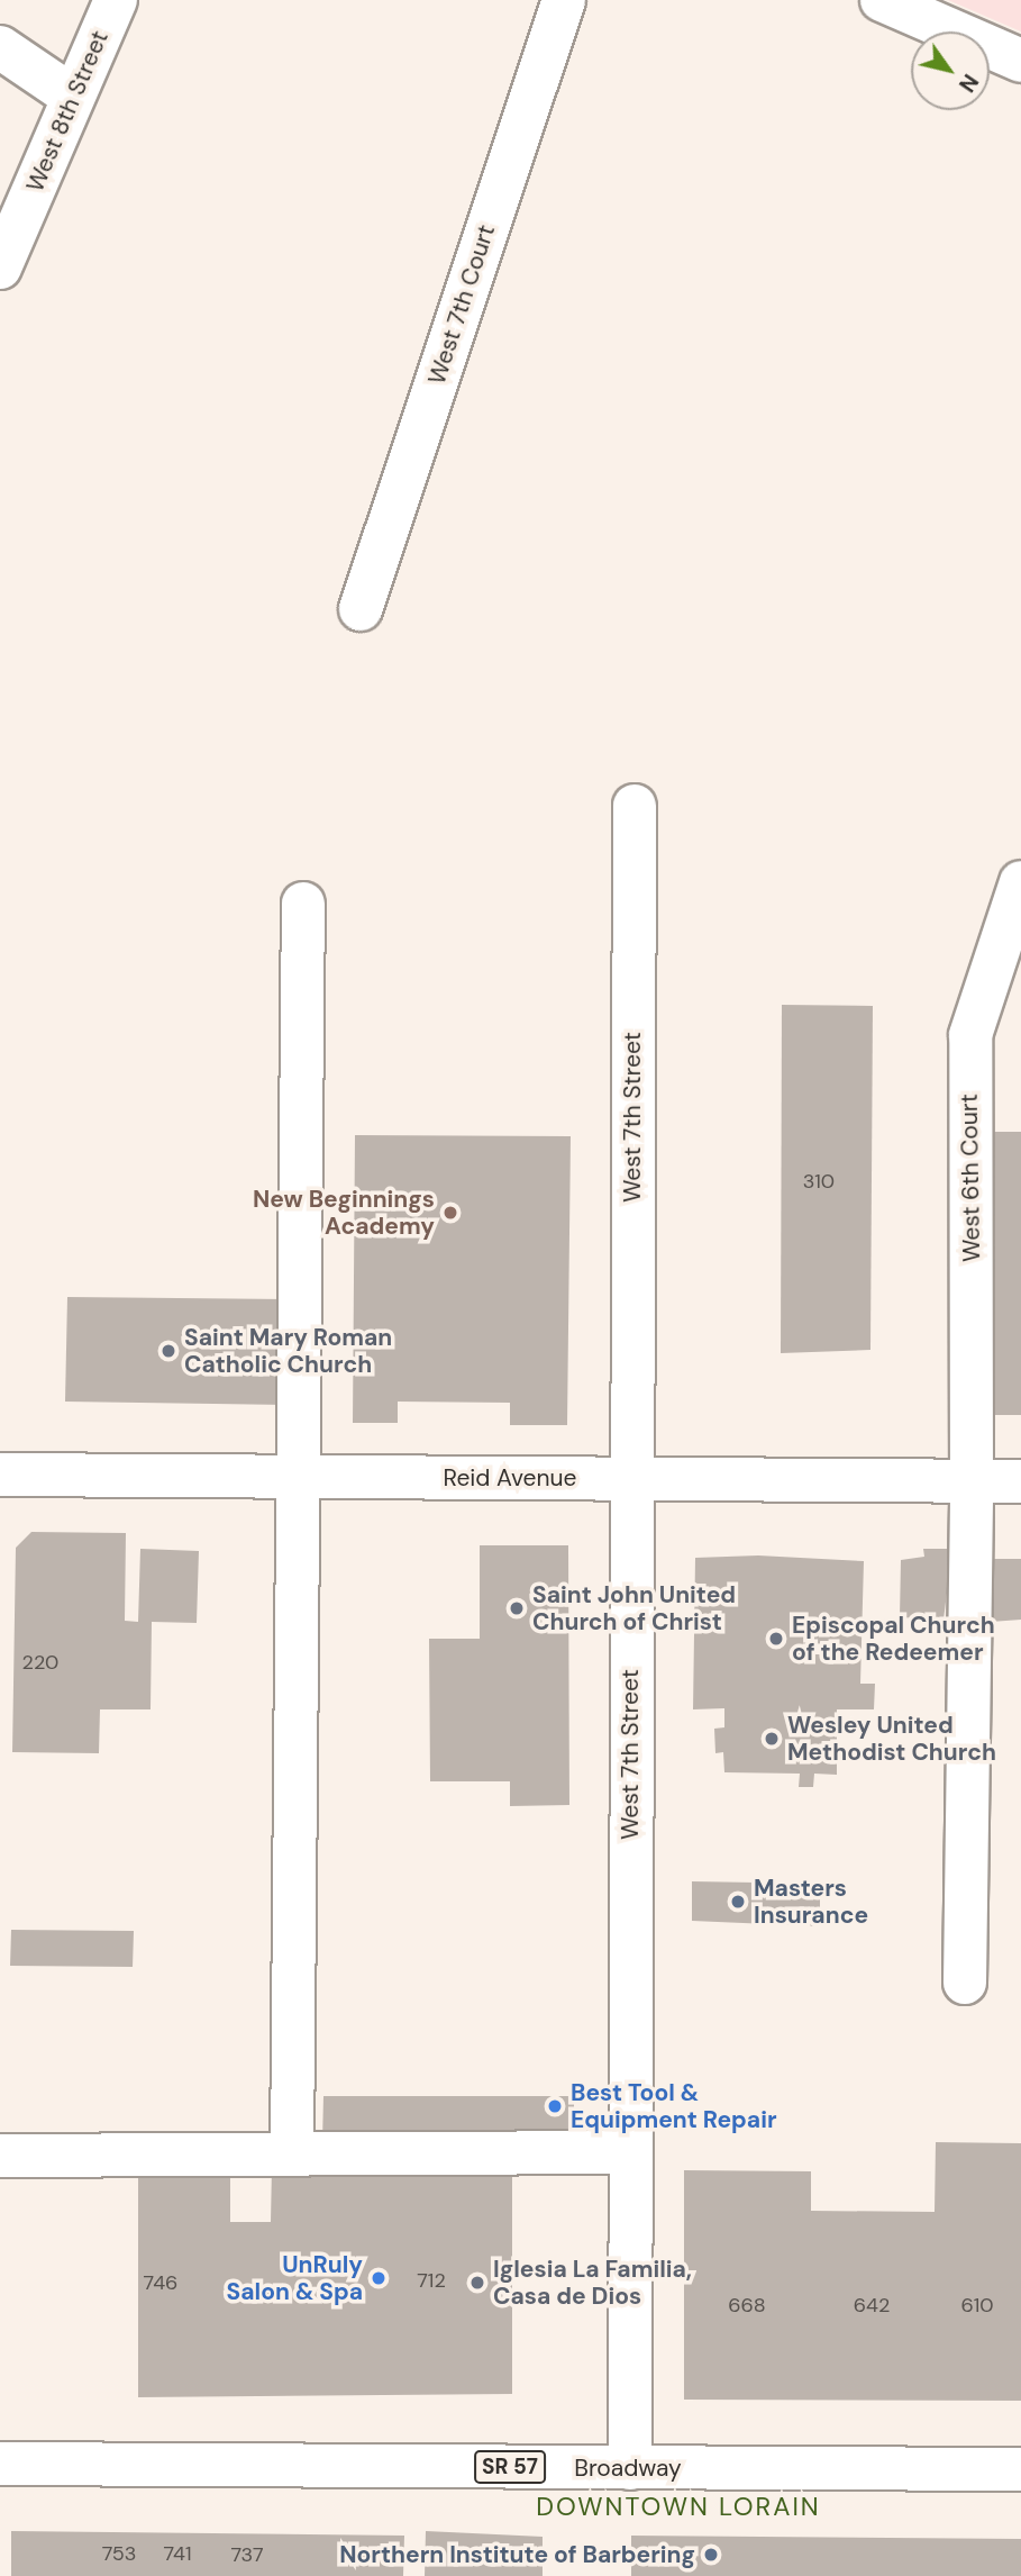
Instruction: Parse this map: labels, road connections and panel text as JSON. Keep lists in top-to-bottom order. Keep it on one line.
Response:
{"streets":{"street":["West 8th Street","West 7th Court","West 7th Street","West 6th Court","Reid Avenue","SR 57","Broadway"]},"crossings":[["West 7th Street","Reid Avenue"],["West 7th Street","Broadway"],["West 6th Court","Reid Avenue"]],"districts":["DOWNTOWN LORAIN"],"places":["New Beginnings Academy","Saint Mary Roman Catholic Church","Saint John United Church of Christ","Episcopal Church of the Redeemer","Wesley United Methodist Church","Masters Insurance","Best Tool & Equipment Repair","UnRuly Salon & Spa","Iglesia La Familia, Casa de Dios","Northern Institute of Barbering"],"house_numbers":["310","220","712","746","668","642","610","753","741","737"],"north":"bottom right"}
